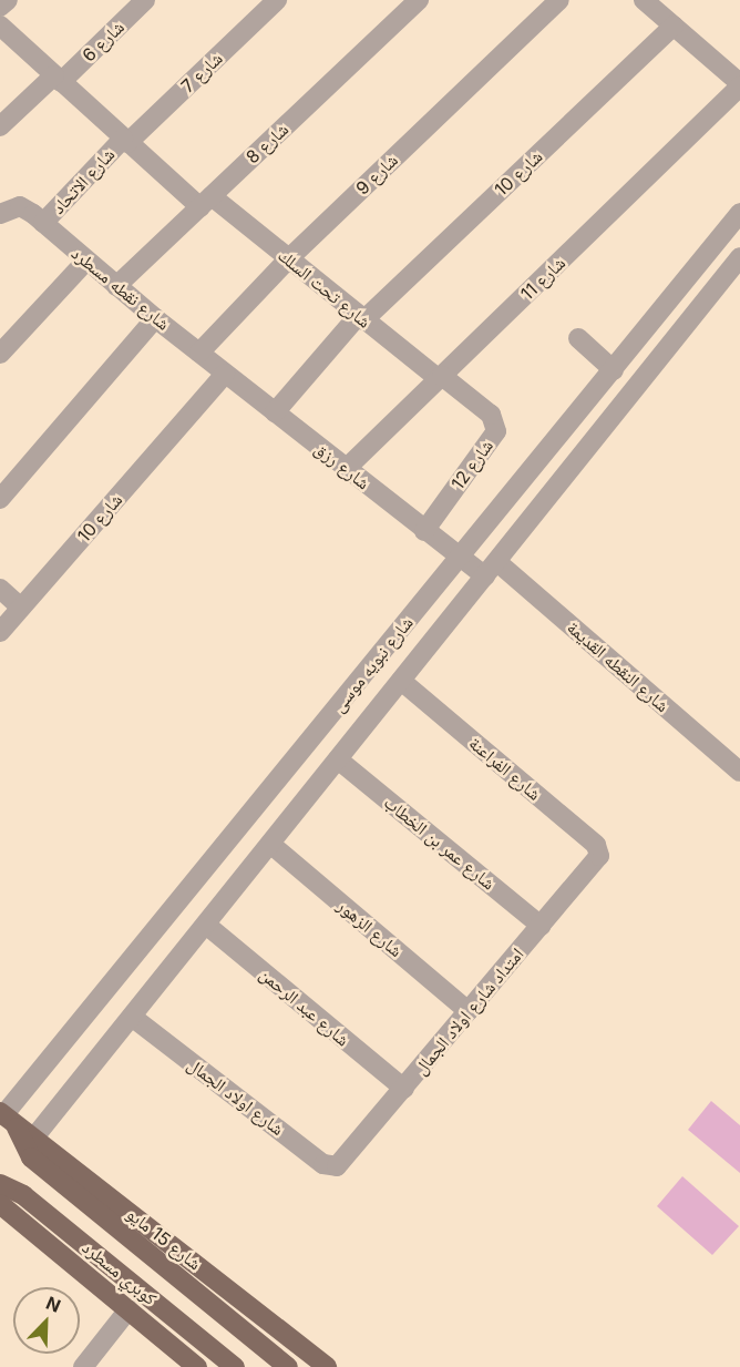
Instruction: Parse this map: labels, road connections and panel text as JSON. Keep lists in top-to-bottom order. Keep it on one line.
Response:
{"streets":{"main road":["شارع 15 مايو","كوبري مسطرد"],"street":["شارع 6","شارع 7","شارع 8","شارع 10","شارع 9","شارع الاتحاد","شارع 11","شارع نقطه مسطرد","شارع تحت السلك","شارع 12","شارع رزق","شارع نبويه موسى","شارع النقطه القديمة","شارع الفراعنة","شارع عمر بن الخطاب","شارع الزهور","شارع عبد الرحمن","امتداد شارع اولاد الجمال","شارع اولاد الجمال"]},"crossings":[["شارع 6","شارع تحت السلك"],["شارع 7","شارع الاتحاد"],["شارع 7","شارع تحت السلك"],["شارع 8","شارع نقطه مسطرد"],["شارع 8","شارع تحت السلك"],["شارع 10","شارع تحت السلك"],["شارع 10","شارع رزق"],["شارع 9","شارع نقطه مسطرد"],["شارع 9","شارع تحت السلك"],["شارع 9","شارع رزق"],["شارع الاتحاد","شارع نقطه مسطرد"],["شارع الاتحاد","شارع تحت السلك"],["شارع 11","شارع تحت السلك"],["شارع 11","شارع 12"],["شارع 11","شارع رزق"],["شارع نقطه مسطرد","شارع رزق"],["شارع تحت السلك","شارع 12"],["شارع 12","شارع رزق"],["شارع رزق","شارع نبويه موسى"],["شارع رزق","شارع النقطه القديمة"],["شارع نبويه موسى","شارع النقطه القديمة"],["شارع نبويه موسى","شارع الفراعنة"],["شارع نبويه موسى","شارع عمر بن الخطاب"],["شارع نبويه موسى","شارع الزهور"],["شارع نبويه موسى","شارع عبد الرحمن"],["شارع نبويه موسى","شارع اولاد الجمال"],["شارع نبويه موسى","شارع 15 مايو"],["شارع نبويه موسى","كوبري مسطرد"],["شارع الفراعنة","امتداد شارع اولاد الجمال"],["شارع عمر بن الخطاب","امتداد شارع اولاد الجمال"],["شارع الزهور","امتداد شارع اولاد الجمال"],["شارع عبد الرحمن","امتداد شارع اولاد الجمال"],["امتداد شارع اولاد الجمال","شارع اولاد الجمال"],["شارع 15 مايو","كوبري مسطرد"]],"north":"top right"}
